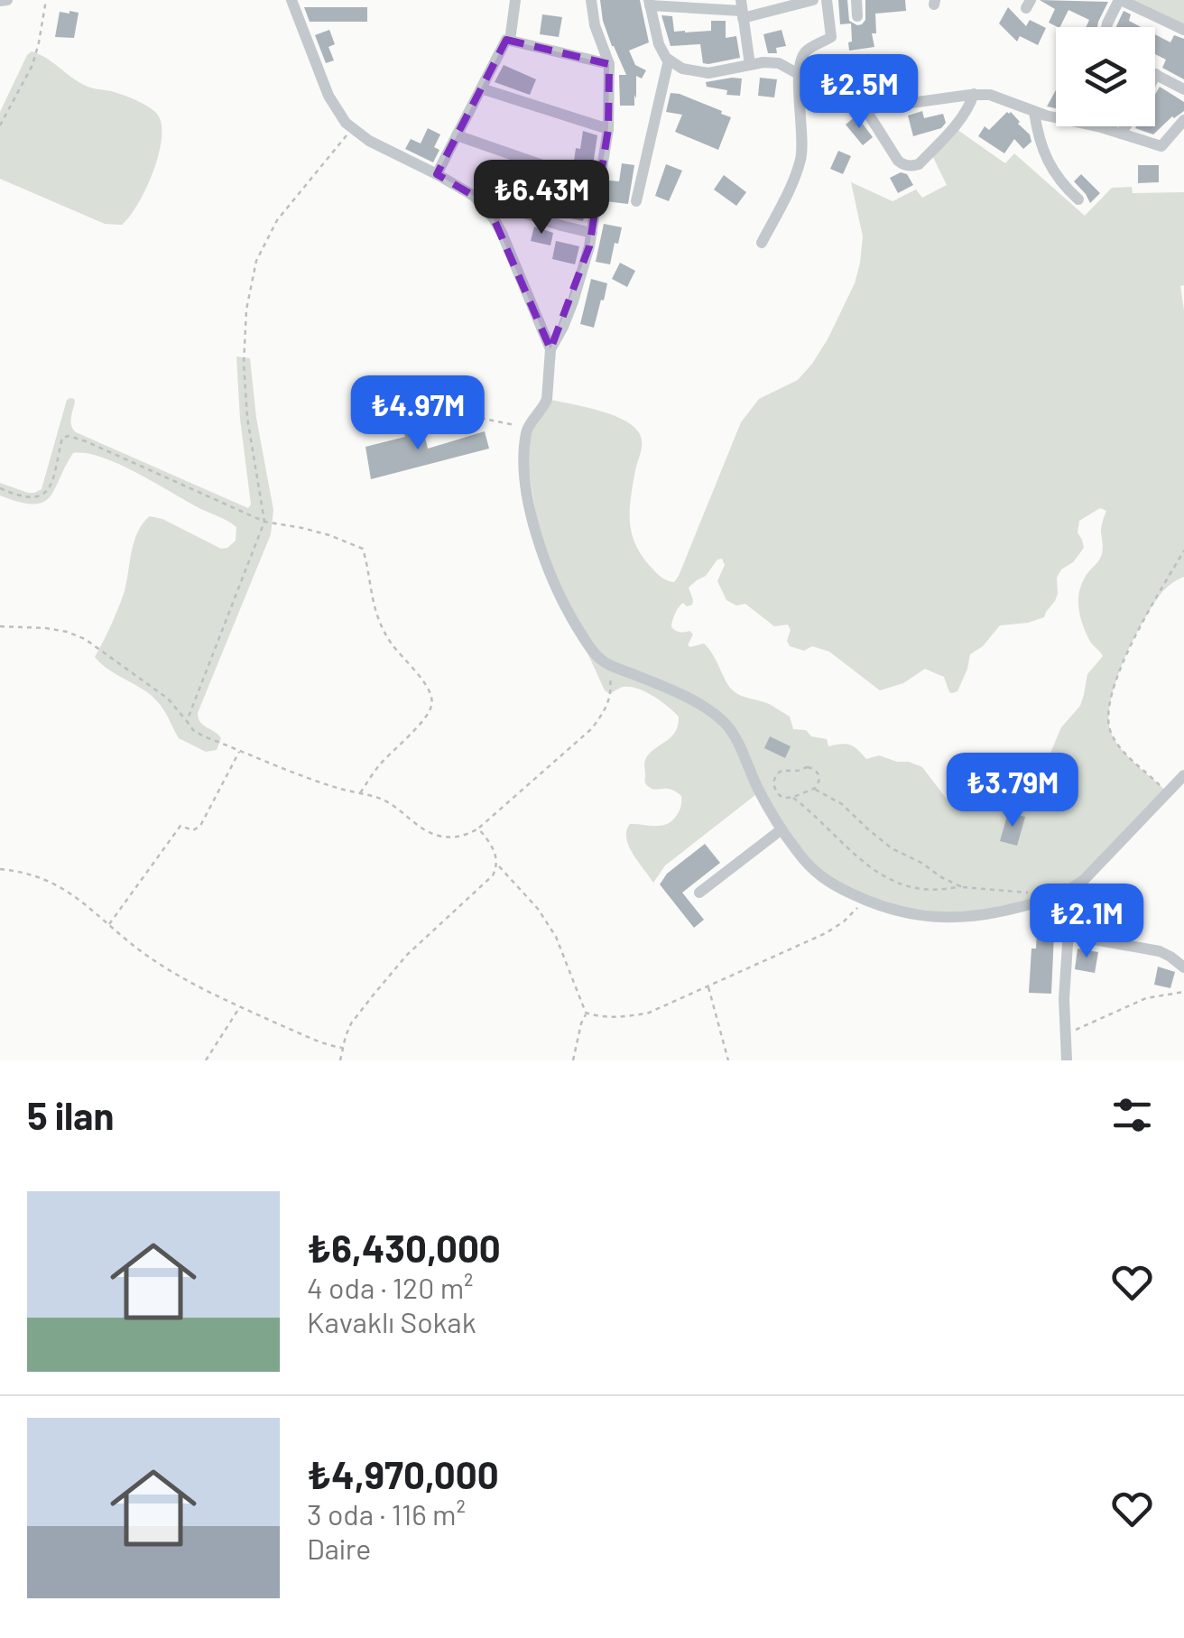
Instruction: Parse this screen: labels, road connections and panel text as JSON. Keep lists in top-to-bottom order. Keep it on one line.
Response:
{"page":{"price":["₺2.5M","₺6.43M","₺4.97M","₺3.79M","₺2.1M"],"heading":"5 ilan","list":[{"name":"₺6,430,000","note":"4 oda · 120 m² · Kavaklı Sokak"},{"name":"₺4,970,000","note":"3 oda · 116 m² · Daire"}]}}
